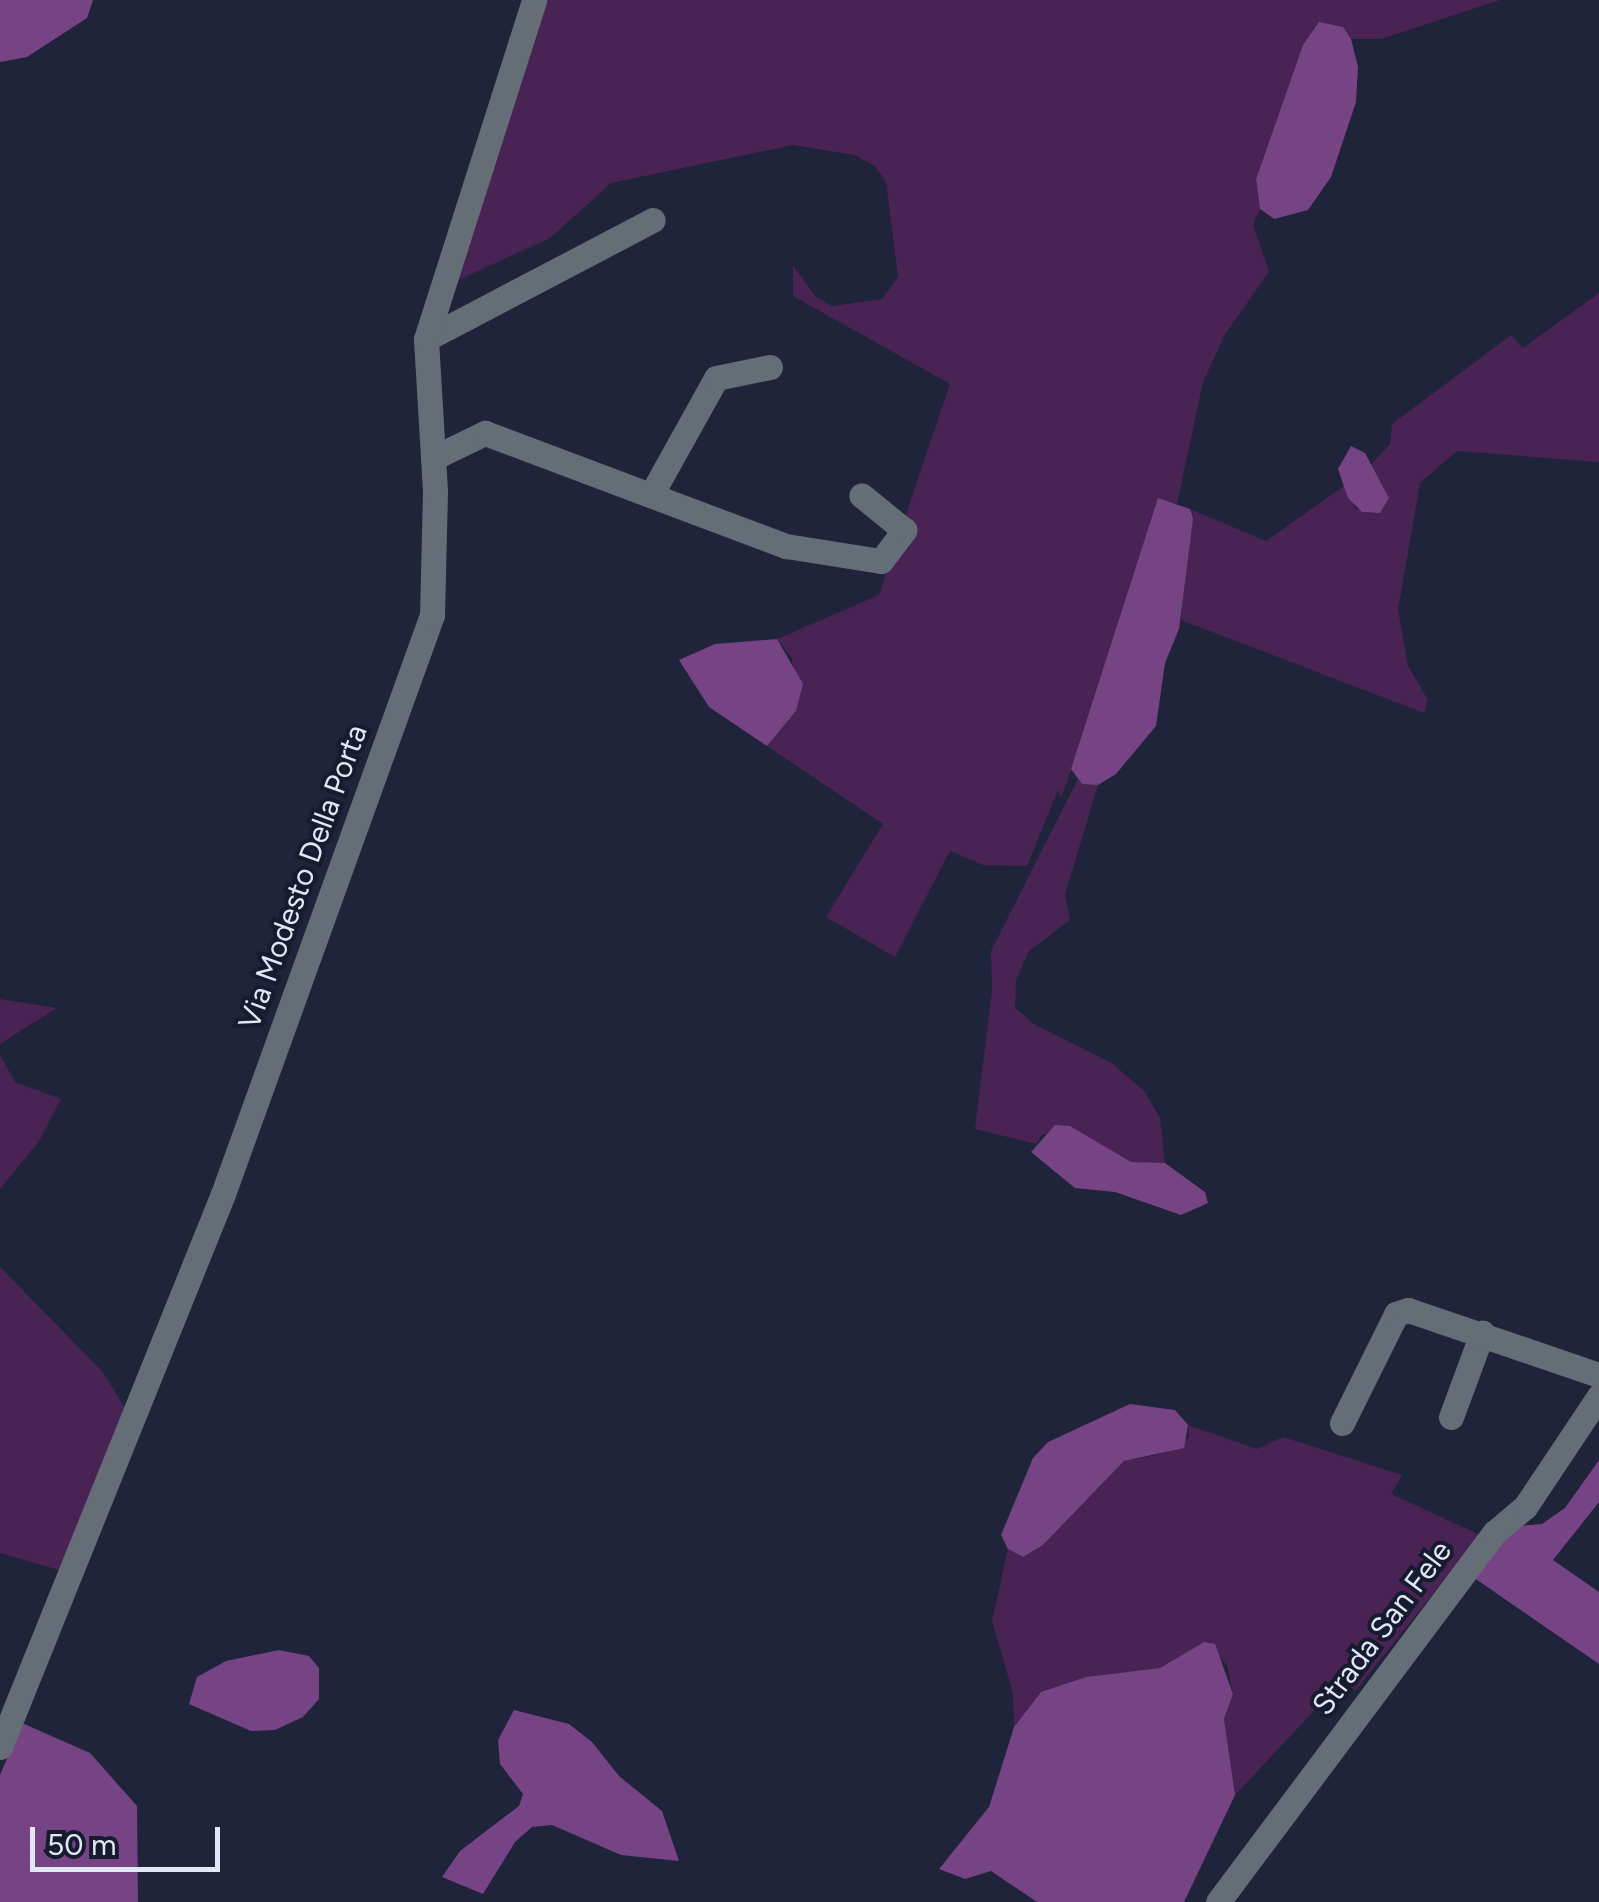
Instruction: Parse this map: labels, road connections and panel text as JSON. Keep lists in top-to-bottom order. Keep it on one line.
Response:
{"streets":{"street":["Via Modesto Della Porta","Strada San Fele"]},"scale_bar":"50 m"}
